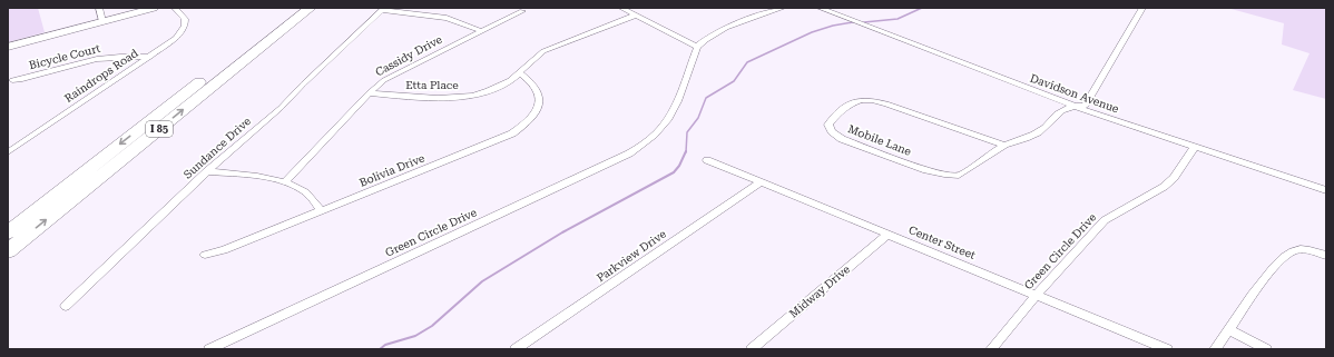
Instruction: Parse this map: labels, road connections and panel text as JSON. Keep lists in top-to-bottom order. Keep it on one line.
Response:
{"streets":{"highway":["I 85"],"street":["Cassidy Drive","Bicycle Court","Raindrops Road","Etta Place","Davidson Avenue","Mobile Lane","Sundance Drive","Bolivia Drive","Green Circle Drive","Center Street","Parkview Drive","Midway Drive"]},"crossings":[["Cassidy Drive","Etta Place"],["Bicycle Court","Raindrops Road"],["Etta Place","Bolivia Drive"],["Davidson Avenue","Mobile Lane"],["Davidson Avenue","Green Circle Drive"],["Green Circle Drive","Center Street"],["Center Street","Parkview Drive"],["Center Street","Midway Drive"]]}
